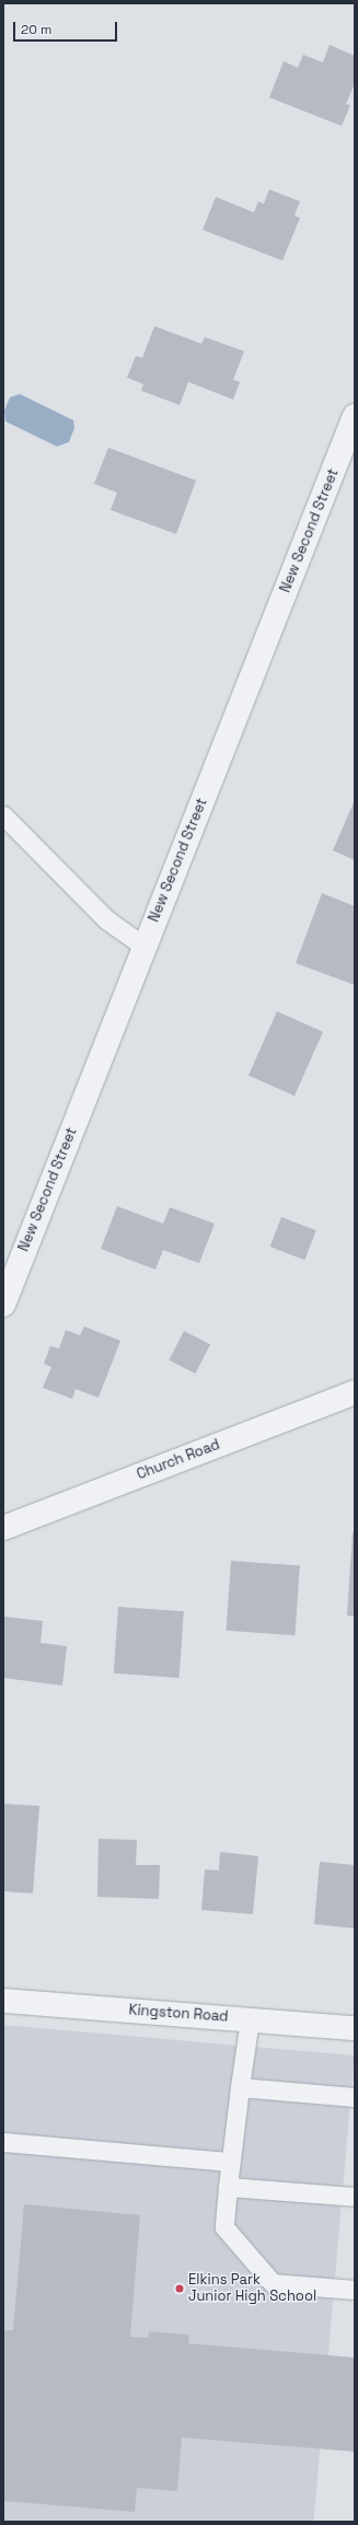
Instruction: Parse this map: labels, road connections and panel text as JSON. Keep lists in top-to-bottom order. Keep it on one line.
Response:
{"streets":{"street":["New Second Street","Church Road","Kingston Road"]},"places":["Elkins Park Junior High School"],"scale_bar":"20 m"}
